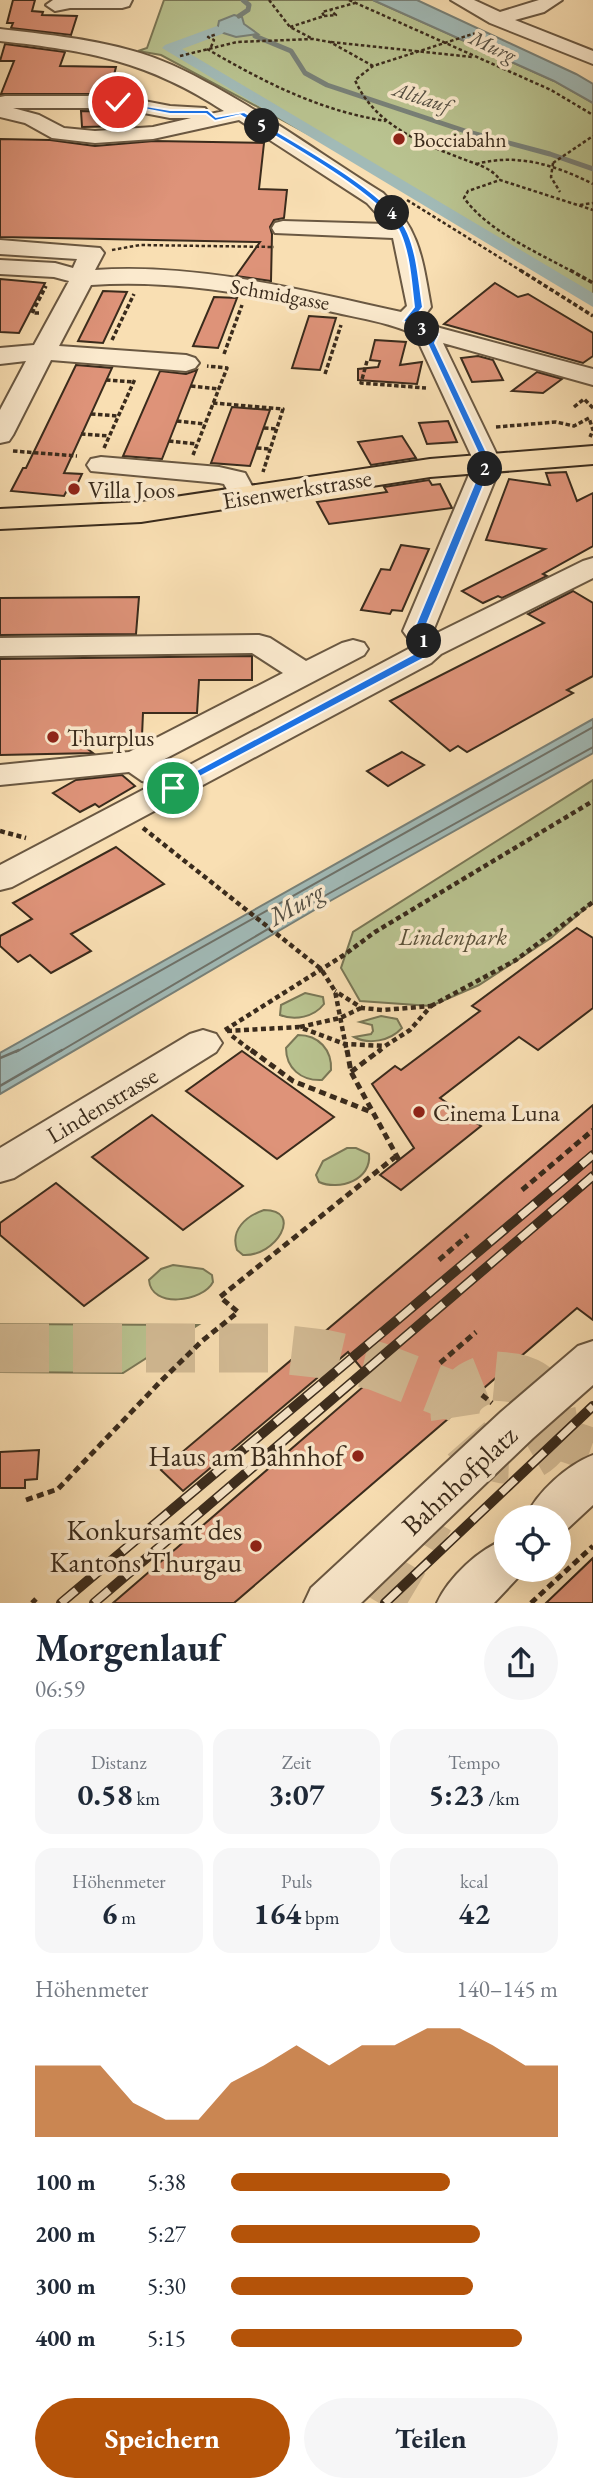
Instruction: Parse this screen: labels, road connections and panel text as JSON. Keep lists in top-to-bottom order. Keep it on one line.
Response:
{"streets":{"main road":["Eisenwerkstrasse"],"street":["Schmidgasse","Lindenstrasse","Bahnhofplatz"]},"water":["Murg","Altlauf"],"parks":["Lindenpark"],"places":["Bocciabahn","Villa Joos","Thurplus","Cinema Luna","Haus am Bahnhof","Konkursamt des Kantons Thurgau"],"page":{"pins":["5","4","3","2","1"],"heading":["Morgenlauf","06:59"],"stats":[["Distanz","0.58 km"],["Zeit","3:07"],["Tempo","5:23 /km"],["Höhenmeter","6 m"],["Puls","164 bpm"],["kcal","42"]],"chart":["Höhenmeter","140–145 m"],"list":[{"name":"100 m","note":"5:38"},{"name":"200 m","note":"5:27"},{"name":"300 m","note":"5:30"},{"name":"400 m","note":"5:15"}],"buttons":["Speichern","Teilen"]}}
